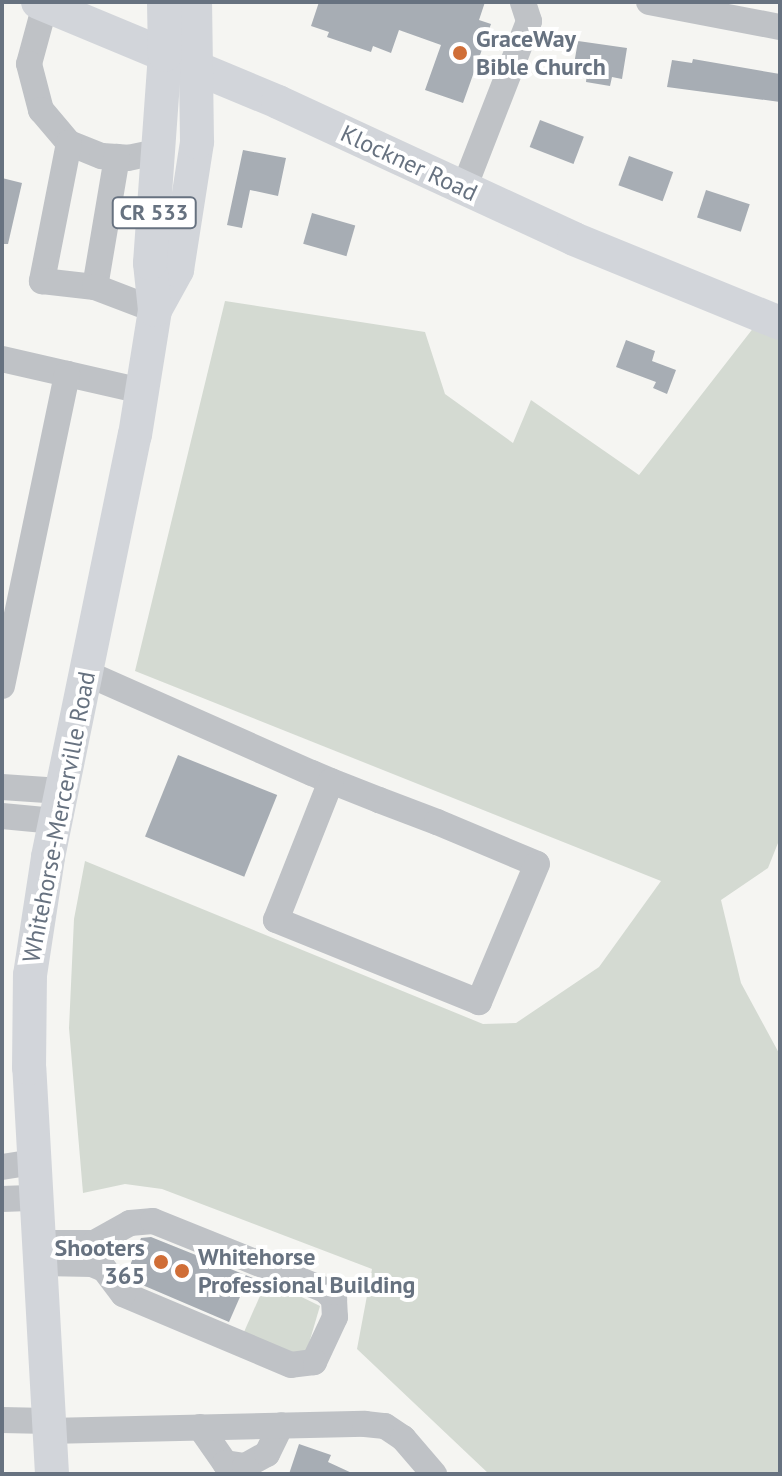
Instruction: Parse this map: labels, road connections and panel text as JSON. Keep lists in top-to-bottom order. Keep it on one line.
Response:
{"streets":{"main road":["Klockner Road","CR 533","Whitehorse-Mercerville Road"]},"crossings":[["Klockner Road","Whitehorse-Mercerville Road"]],"places":["GraceWay Bible Church","Shooters 365","Whitehorse Professional Building"]}
